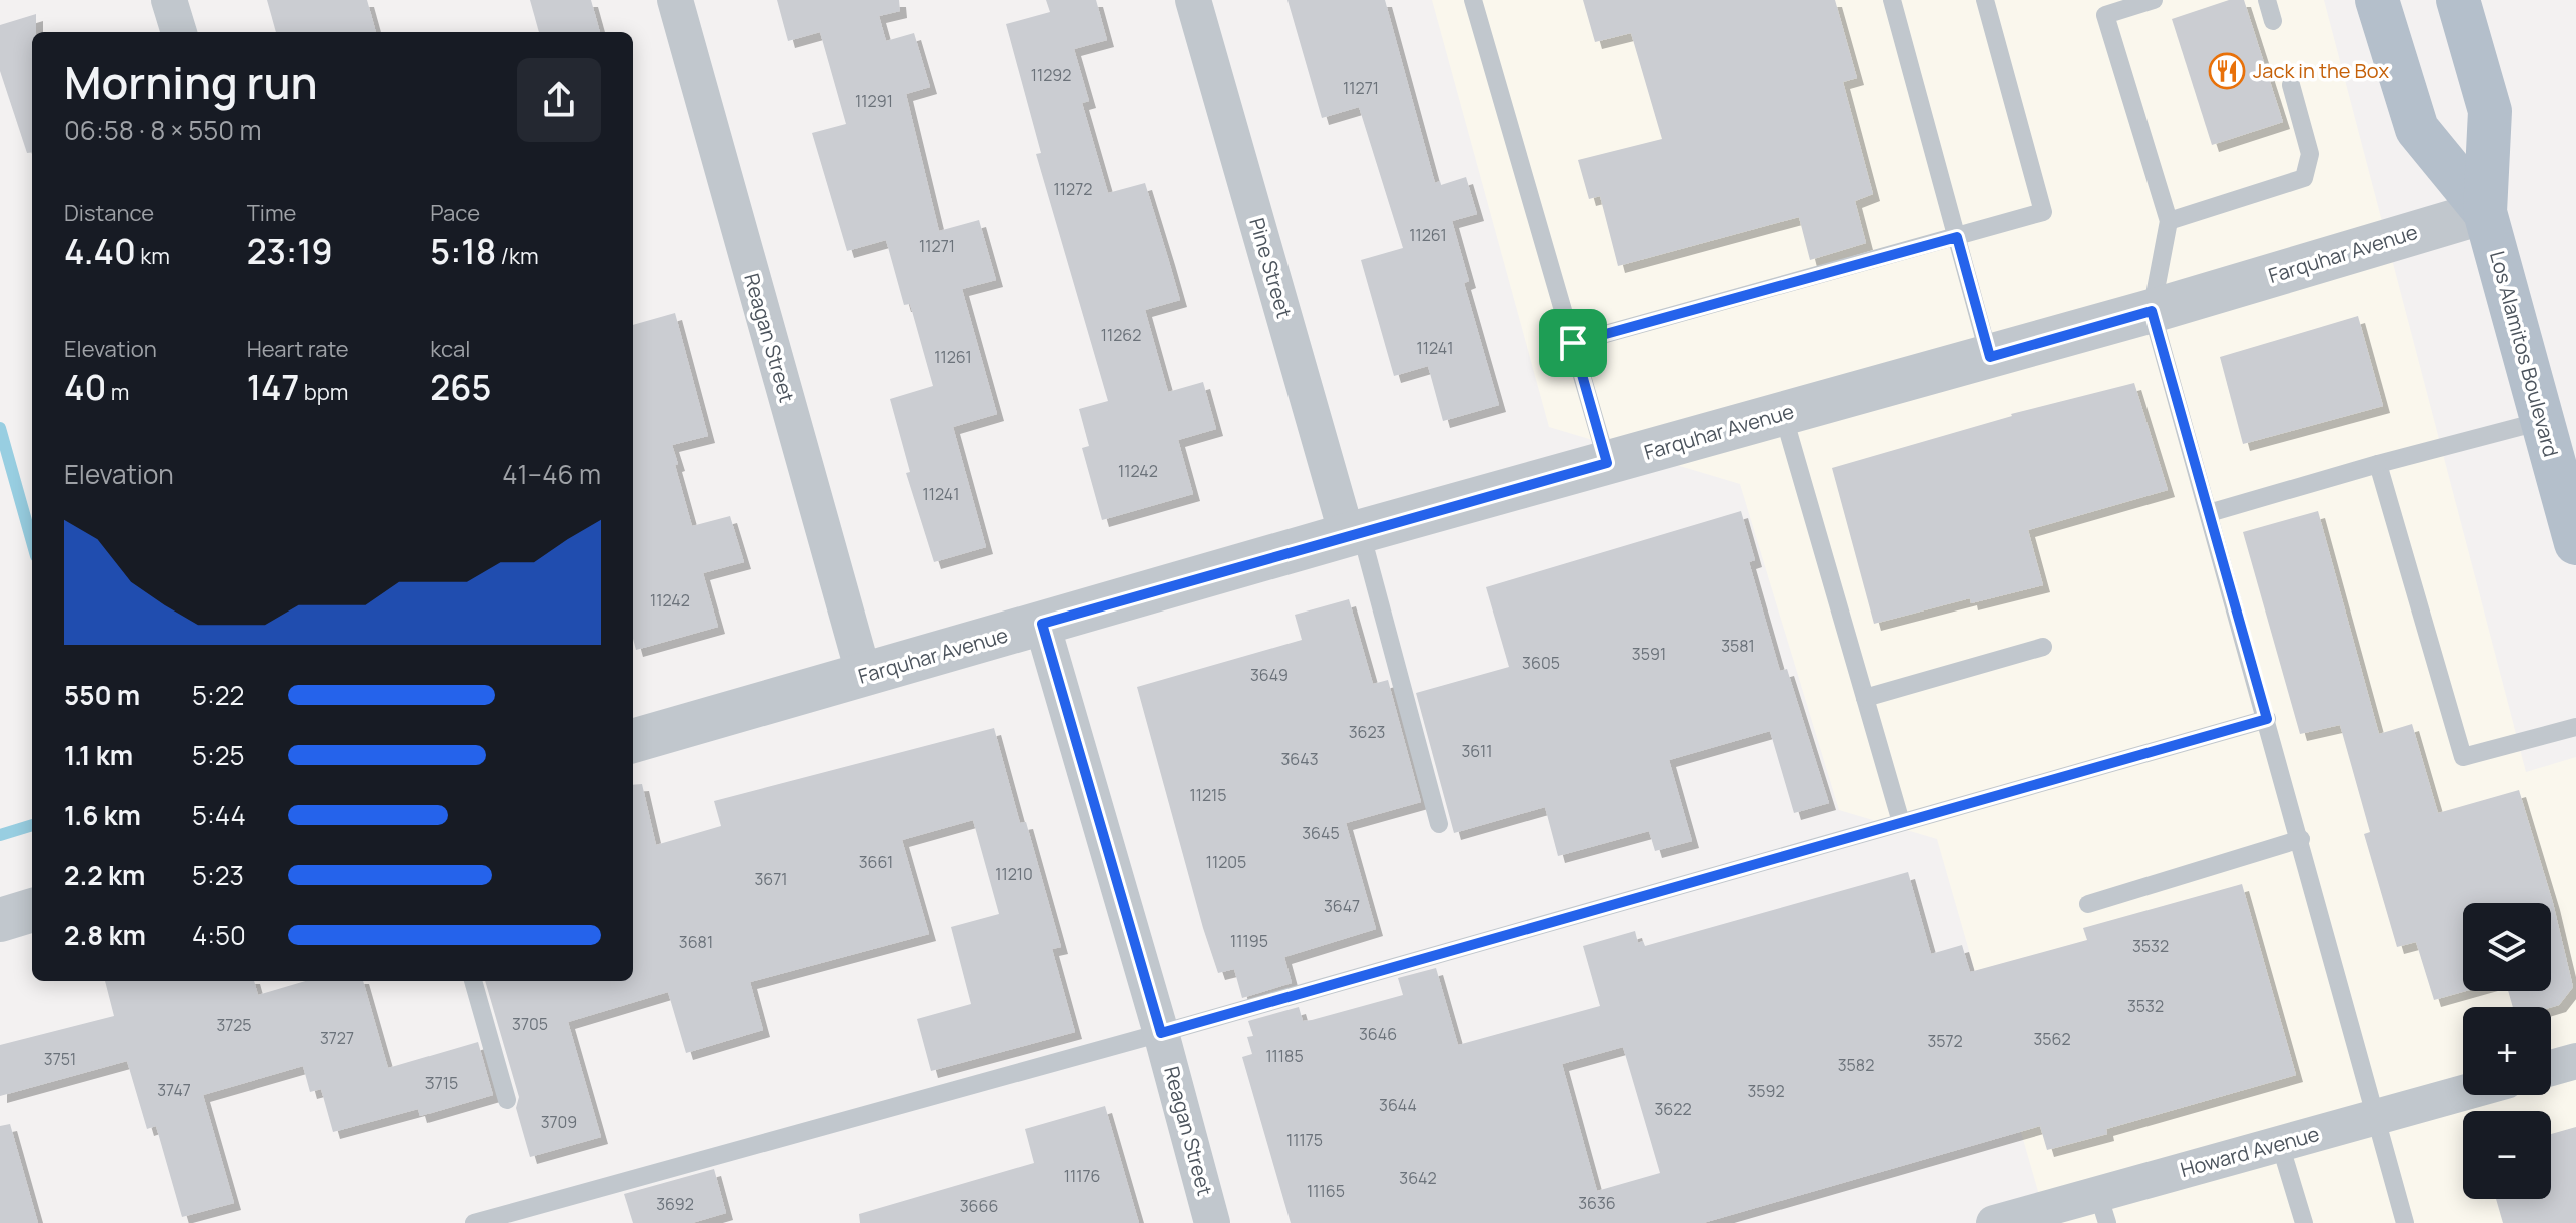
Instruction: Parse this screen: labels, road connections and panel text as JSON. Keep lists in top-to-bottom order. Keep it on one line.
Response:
{"streets":{"main road":["Los Alamitos Boulevard"],"street":["Farquhar Avenue","Pine Street","Reagan Street","Howard Avenue"]},"crossings":[["Farquhar Avenue","Pine Street"],["Farquhar Avenue","Reagan Street"],["Farquhar Avenue","Los Alamitos Boulevard"]],"places":{"restaurant":["Jack in the Box"]},"house_numbers":["11292","11271","11291","11272","11261","11271","11262","11241","11261","11242","11241","11242","3581","3591","3605","3649","3623","3611","3643","11215","3645","3661","11205","11210","3671","3647","11195","3681","3532","3532","3705","3725","3646","3727","3562","3572","11185","3751","3582","3715","3747","3592","3644","3622","3709","11175","11176","3642","11165","3636","3692","3666"],"page":{"heading":["Morning run","06:58 · 8 × 550 m"],"stats":[["Distance","4.40 km"],["Time","23:19"],["Pace","5:18 /km"],["Elevation","40 m"],["Heart rate","147 bpm"],["kcal","265"]],"chart":["Elevation","41–46 m"],"list":[{"name":"550 m","note":"5:22"},{"name":"1.1 km","note":"5:25"},{"name":"1.6 km","note":"5:44"},{"name":"2.2 km","note":"5:23"},{"name":"2.8 km","note":"4:50"}],"map_buttons":["+","−"]}}
